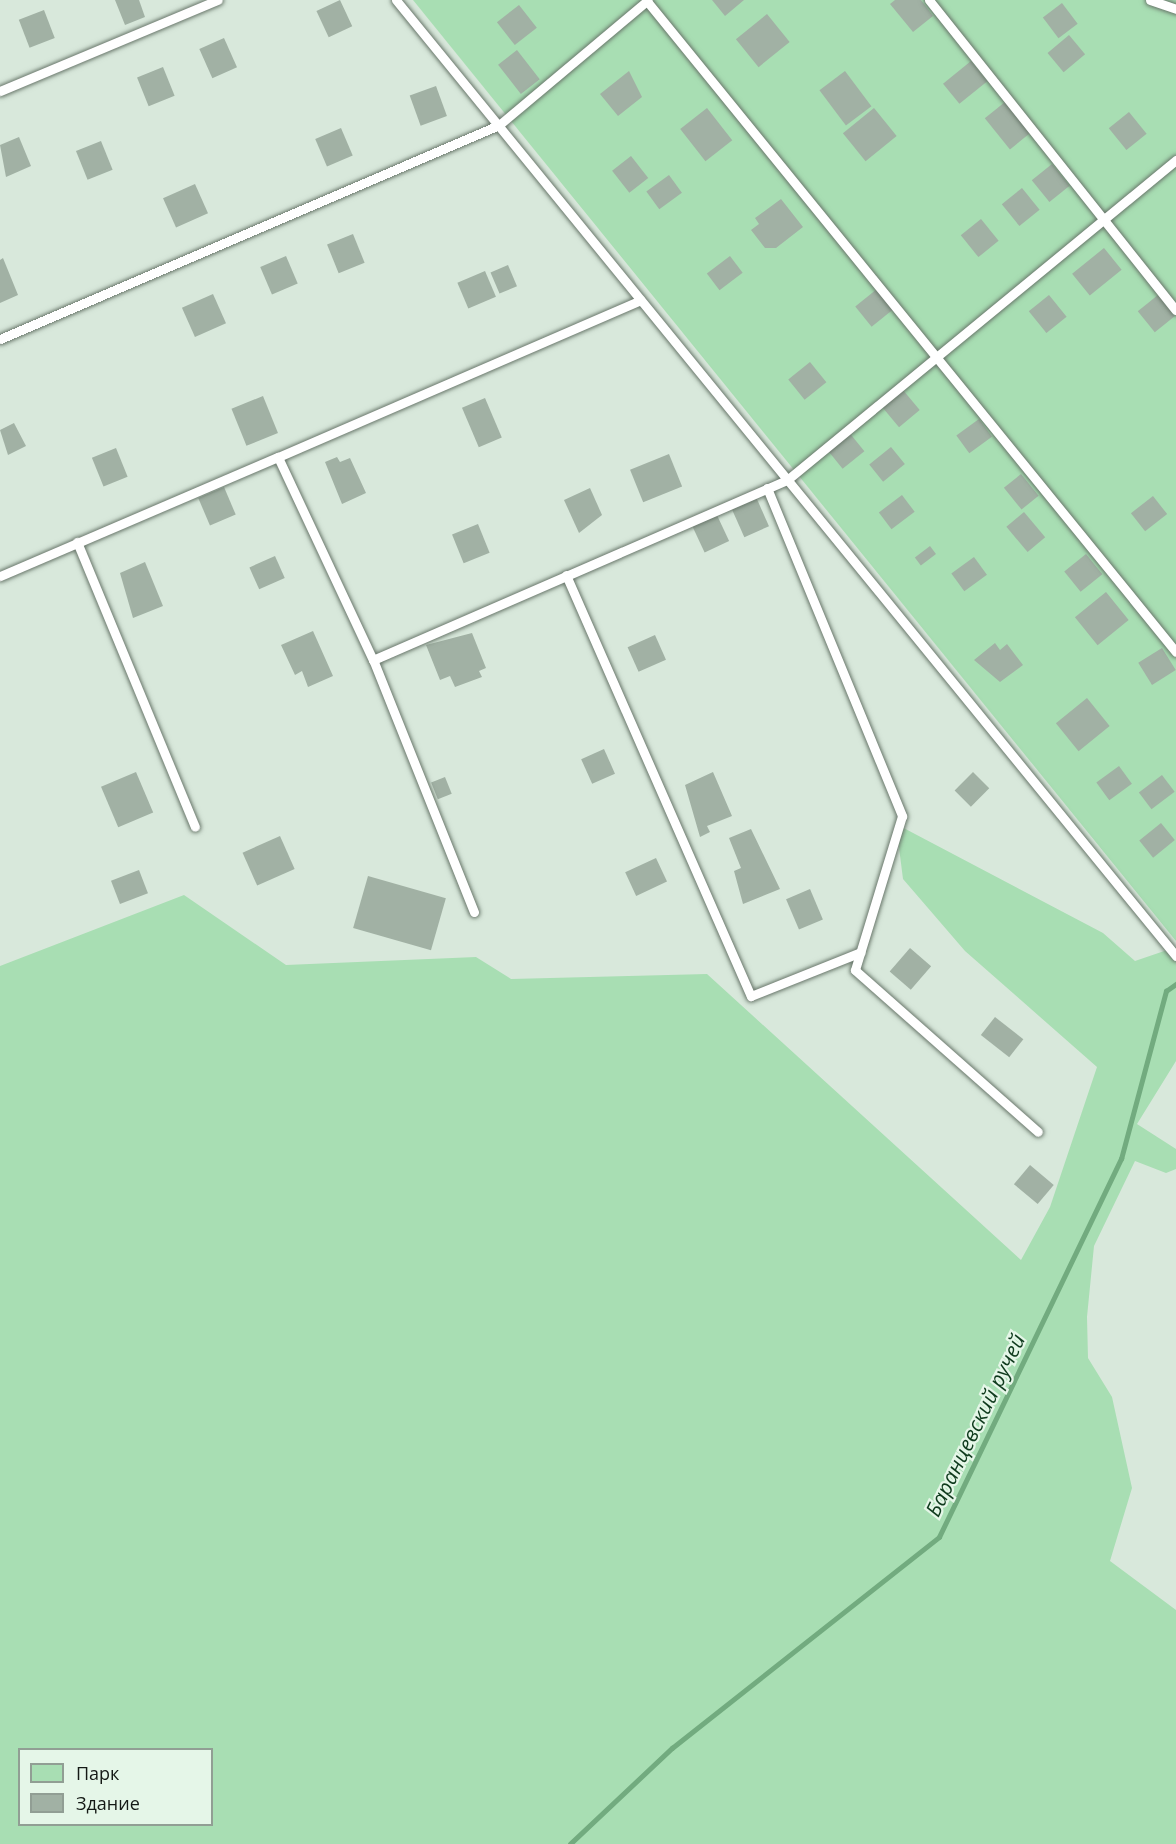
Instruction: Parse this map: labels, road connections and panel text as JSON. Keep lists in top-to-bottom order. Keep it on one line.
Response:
{"water":["Баранцевский ручей"],"legend":["Парк","Здание"]}
